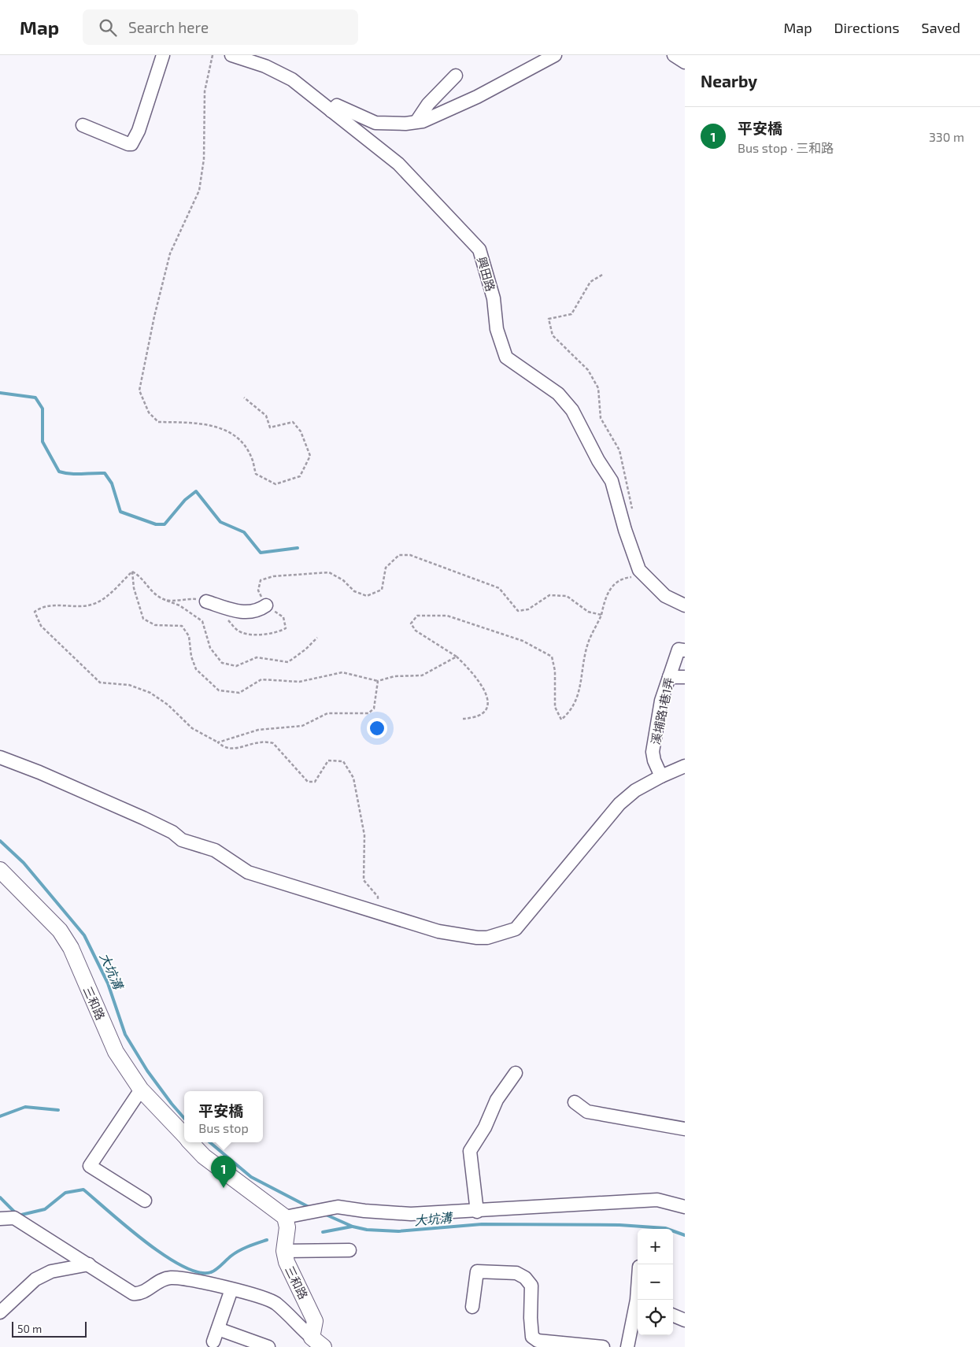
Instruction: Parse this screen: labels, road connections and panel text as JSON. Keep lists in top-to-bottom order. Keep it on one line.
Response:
{"streets":{"main road":["三和路"],"street":["興田路","溪埔路1巷1弄"]},"water":["大坑溝"],"scale_bar":"50 m","page":{"header":"Map","search":"Search here","nav":["Map","Directions","Saved"],"heading":"Nearby","list":[{"mark":"1","name":"平安橋","note":"Bus stop · 三和路","value":"330 m"}],"popup":["平安橋","Bus stop"],"pins":"1","map_buttons":["+","−"],"scale":"50 m"}}
